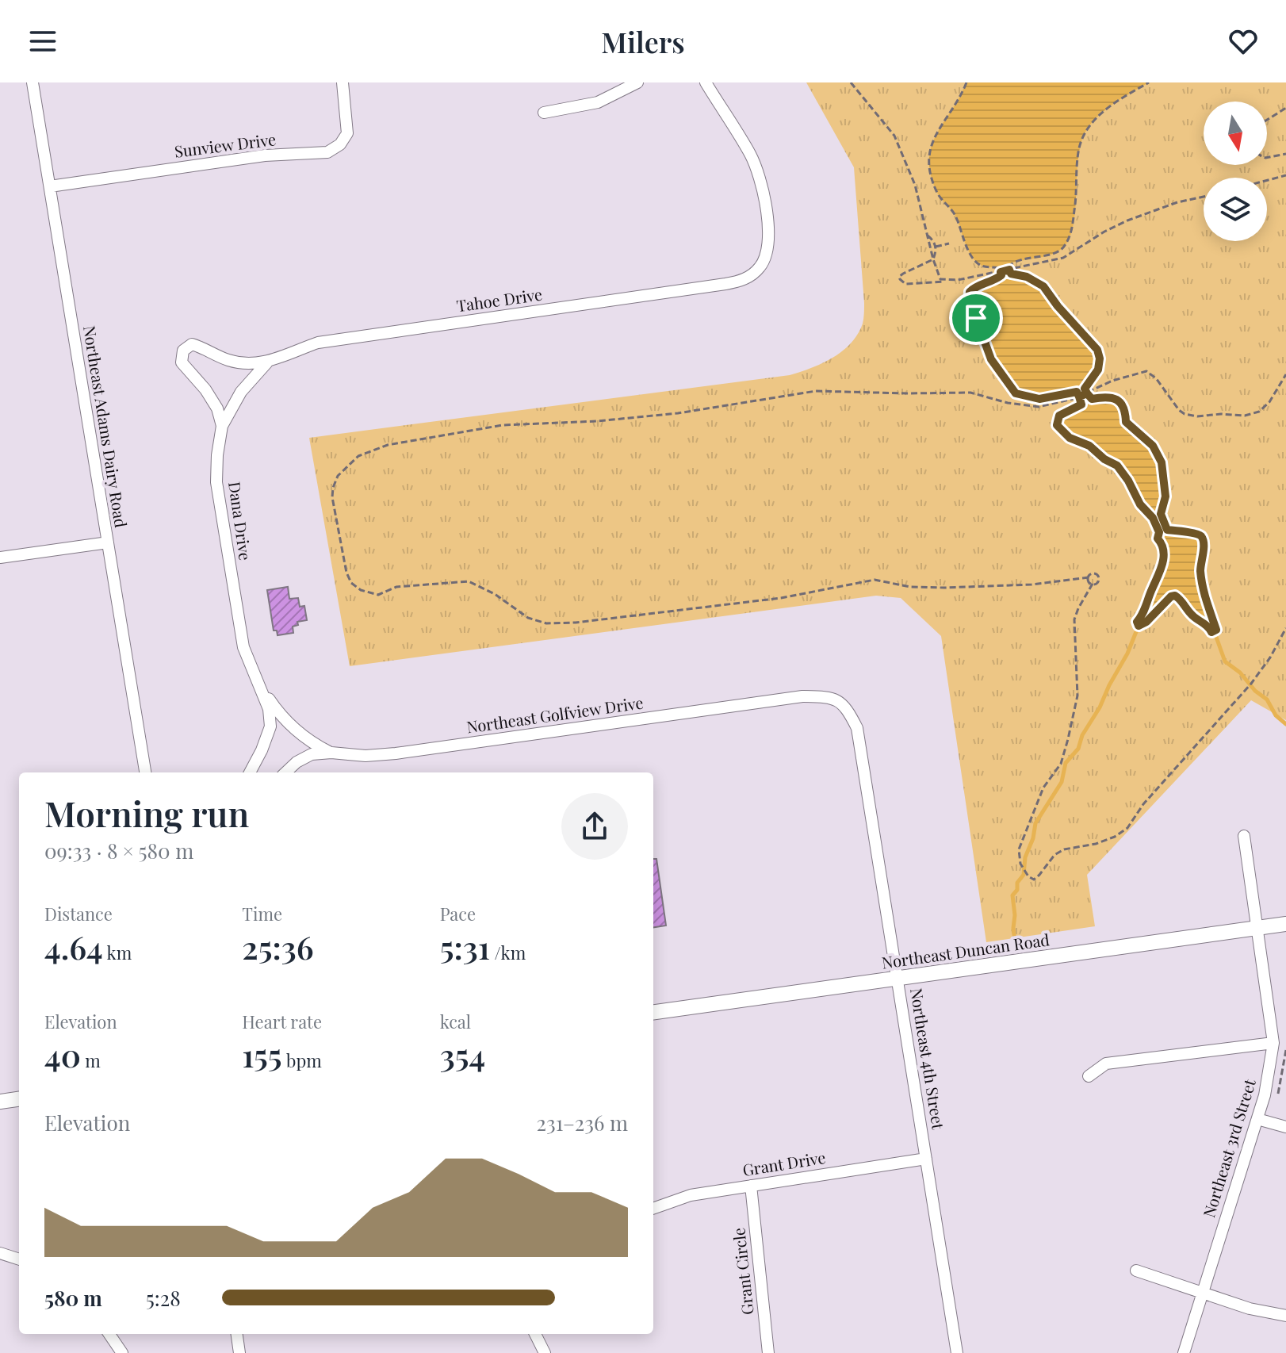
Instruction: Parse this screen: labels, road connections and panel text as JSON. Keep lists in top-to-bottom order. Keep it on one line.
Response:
{"streets":{"street":["Sunview Drive","Tahoe Drive","Northeast Adams Dairy Road","Dana Drive","Northeast Golfview Drive","Northeast Duncan Road","Northeast 4th Street","Northeast 3rd Street","Grant Drive","Grant Circle"]},"crossings":[["Sunview Drive","Northeast Adams Dairy Road"],["Tahoe Drive","Dana Drive"],["Dana Drive","Northeast Golfview Drive"],["Northeast Golfview Drive","Northeast 4th Street"],["Northeast Duncan Road","Northeast 4th Street"],["Northeast Duncan Road","Northeast 3rd Street"],["Northeast 4th Street","Grant Drive"],["Grant Drive","Grant Circle"]],"north":"bottom","page":{"header":"Milers","heading":["Morning run","09:33 · 8 × 580 m"],"stats":[["Distance","4.64 km"],["Time","25:36"],["Pace","5:31 /km"],["Elevation","40 m"],["Heart rate","155 bpm"],["kcal","354"]],"chart":["Elevation","231–236 m"],"list":[{"name":"580 m","note":"5:28"}]}}
